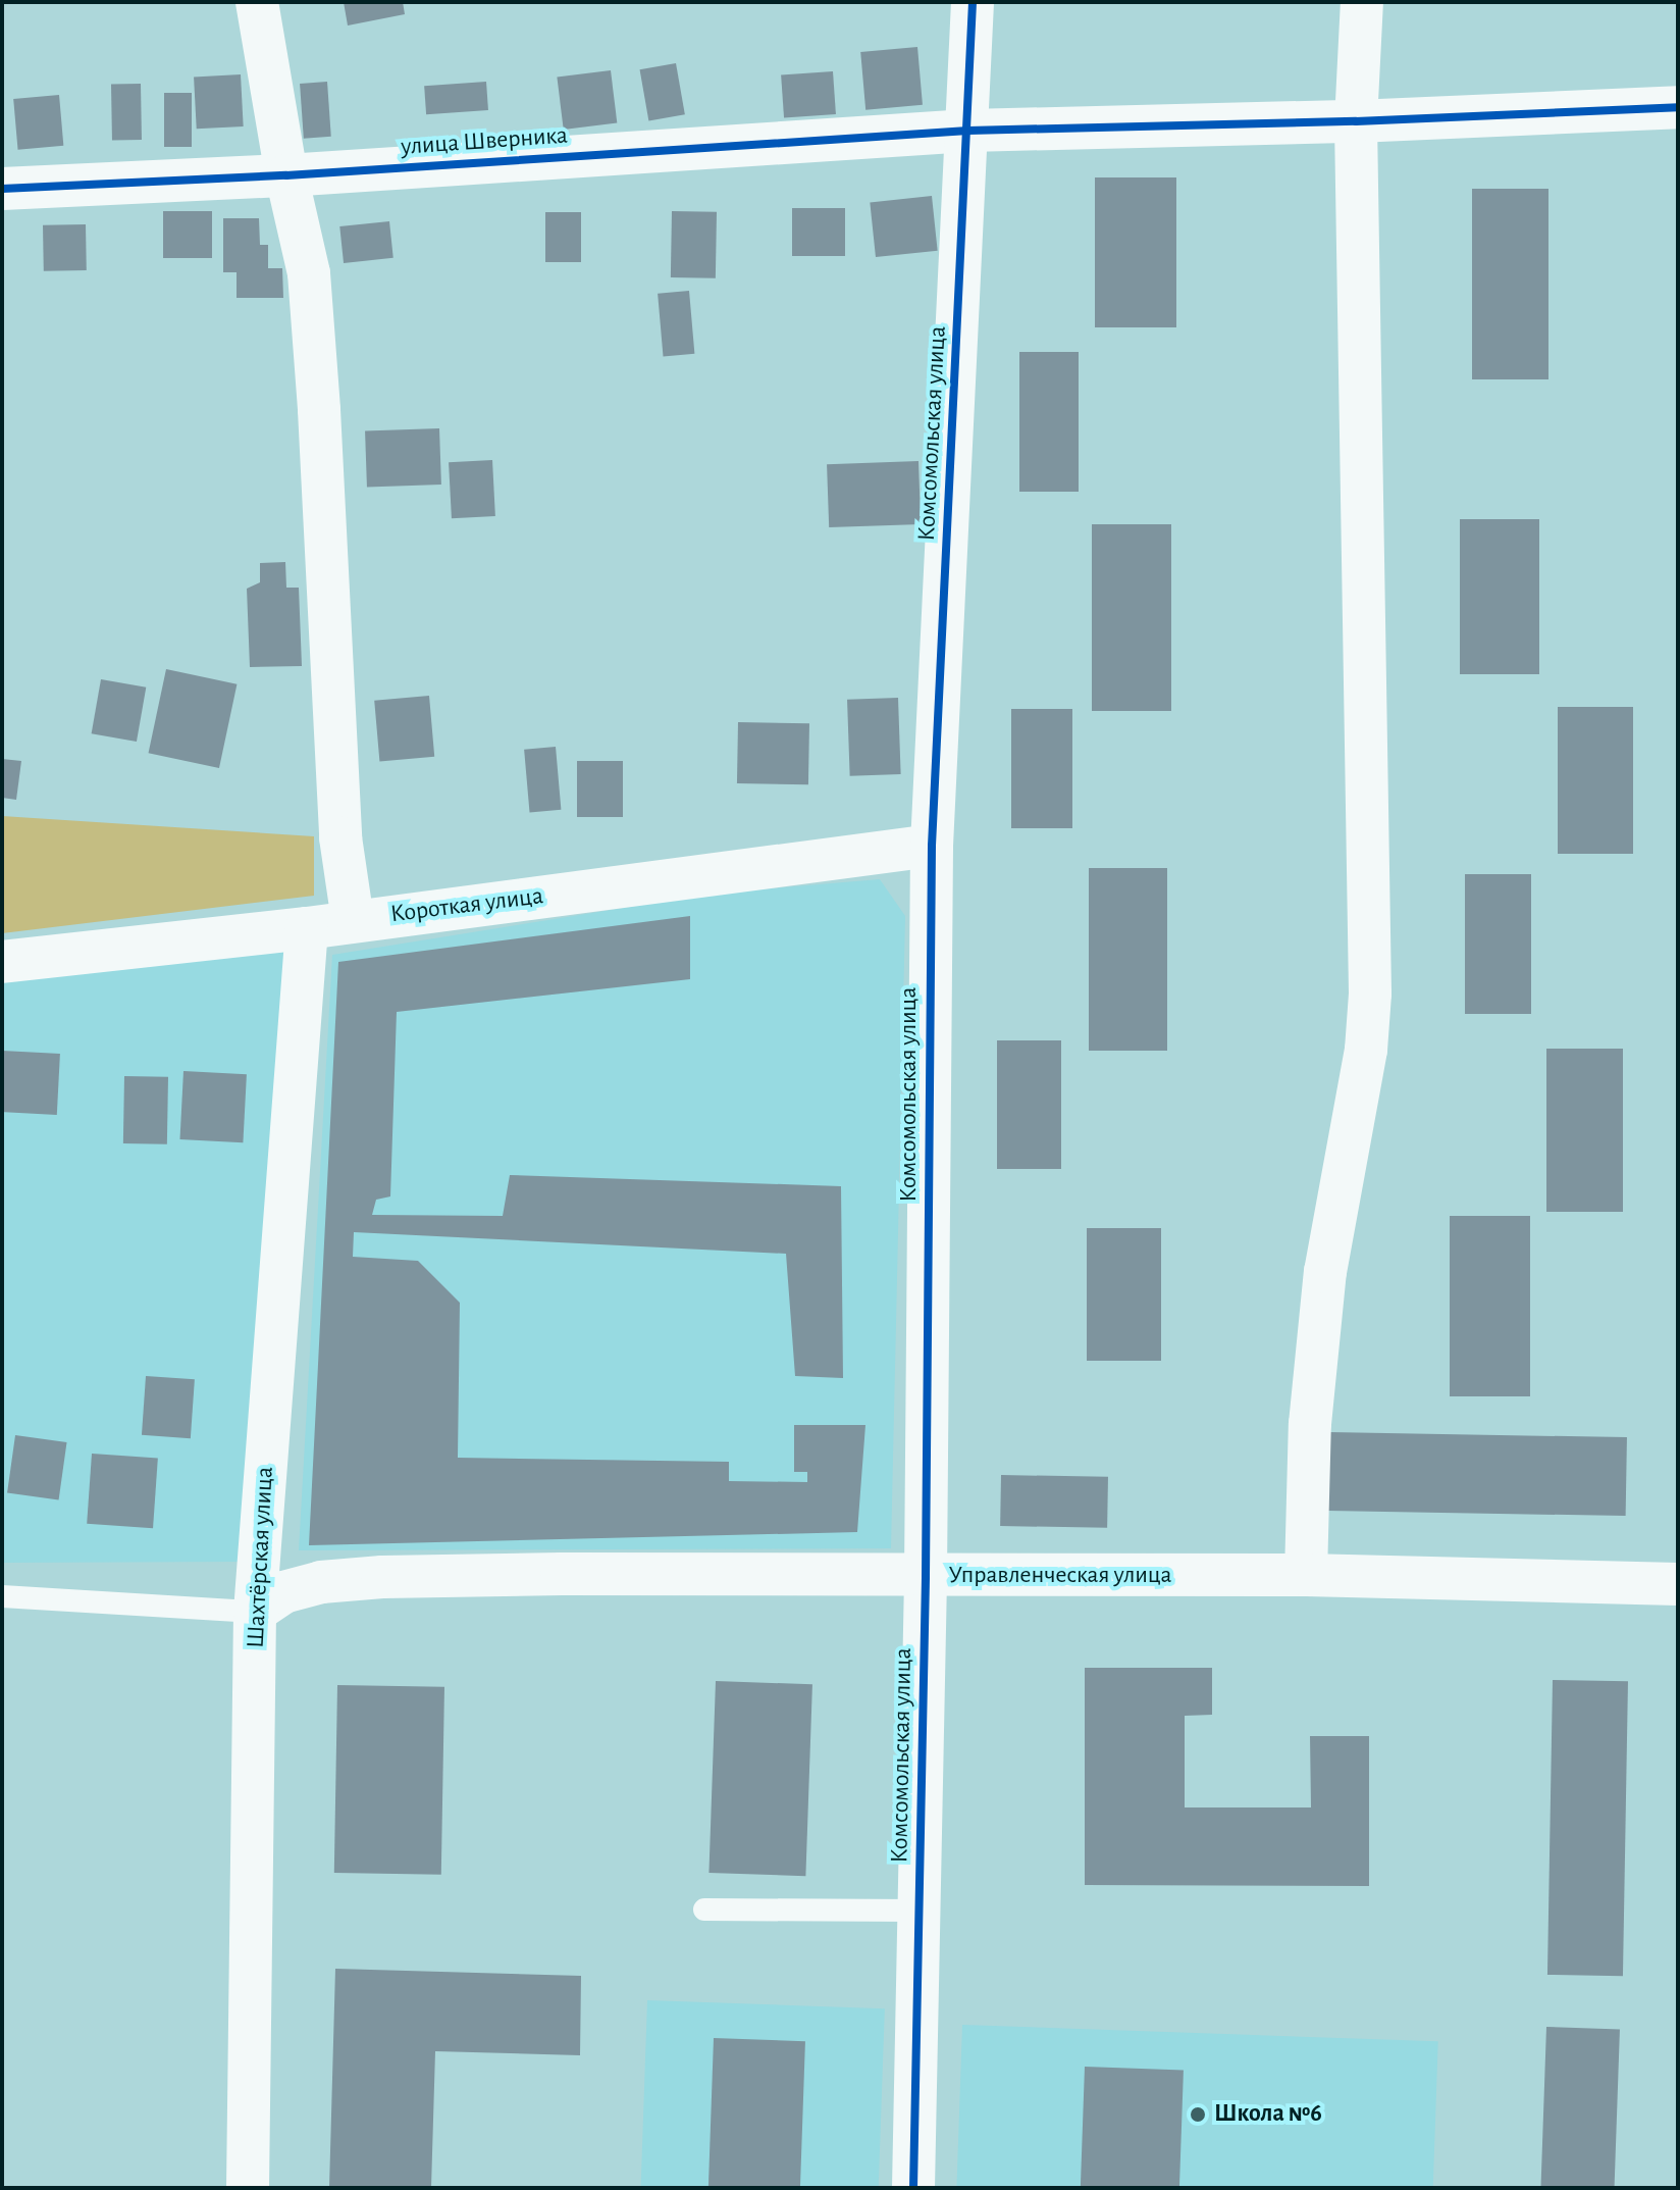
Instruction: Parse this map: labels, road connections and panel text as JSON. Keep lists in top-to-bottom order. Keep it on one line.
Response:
{"streets":{"street":["улица Шверника","Комсомольская улица","Короткая улица","Шахтёрская улица","Управленческая улица"]},"crossings":[["улица Шверника","Комсомольская улица"],["Комсомольская улица","Короткая улица"],["Комсомольская улица","Управленческая улица"],["Короткая улица","Шахтёрская улица"],["Шахтёрская улица","Управленческая улица"]],"places":["Школа №6"]}
